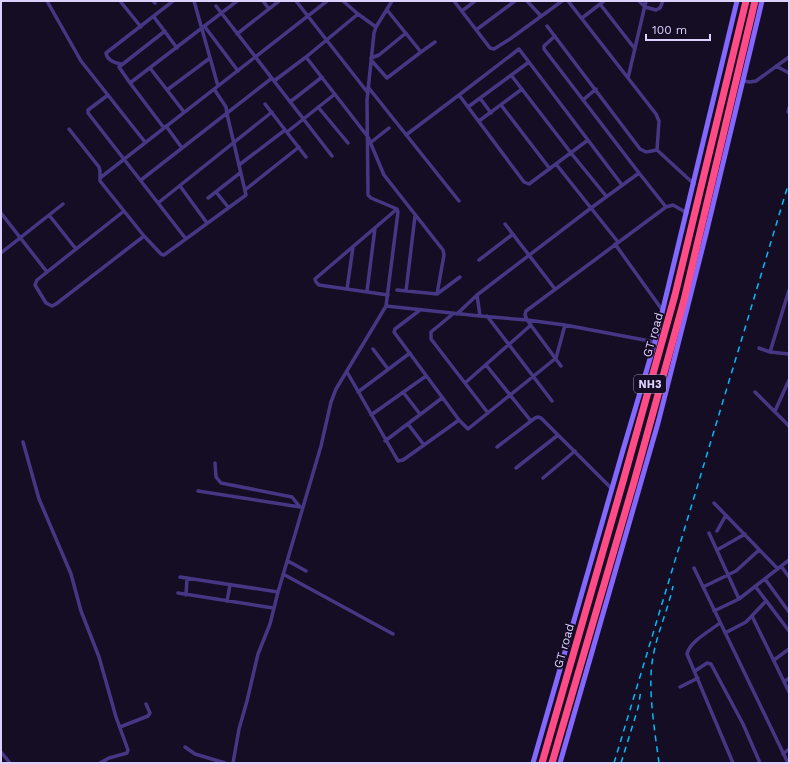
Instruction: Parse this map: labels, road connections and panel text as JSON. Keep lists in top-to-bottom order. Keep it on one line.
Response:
{"streets":{"highway":["GT road","NH3"]},"scale_bar":"100 m"}
